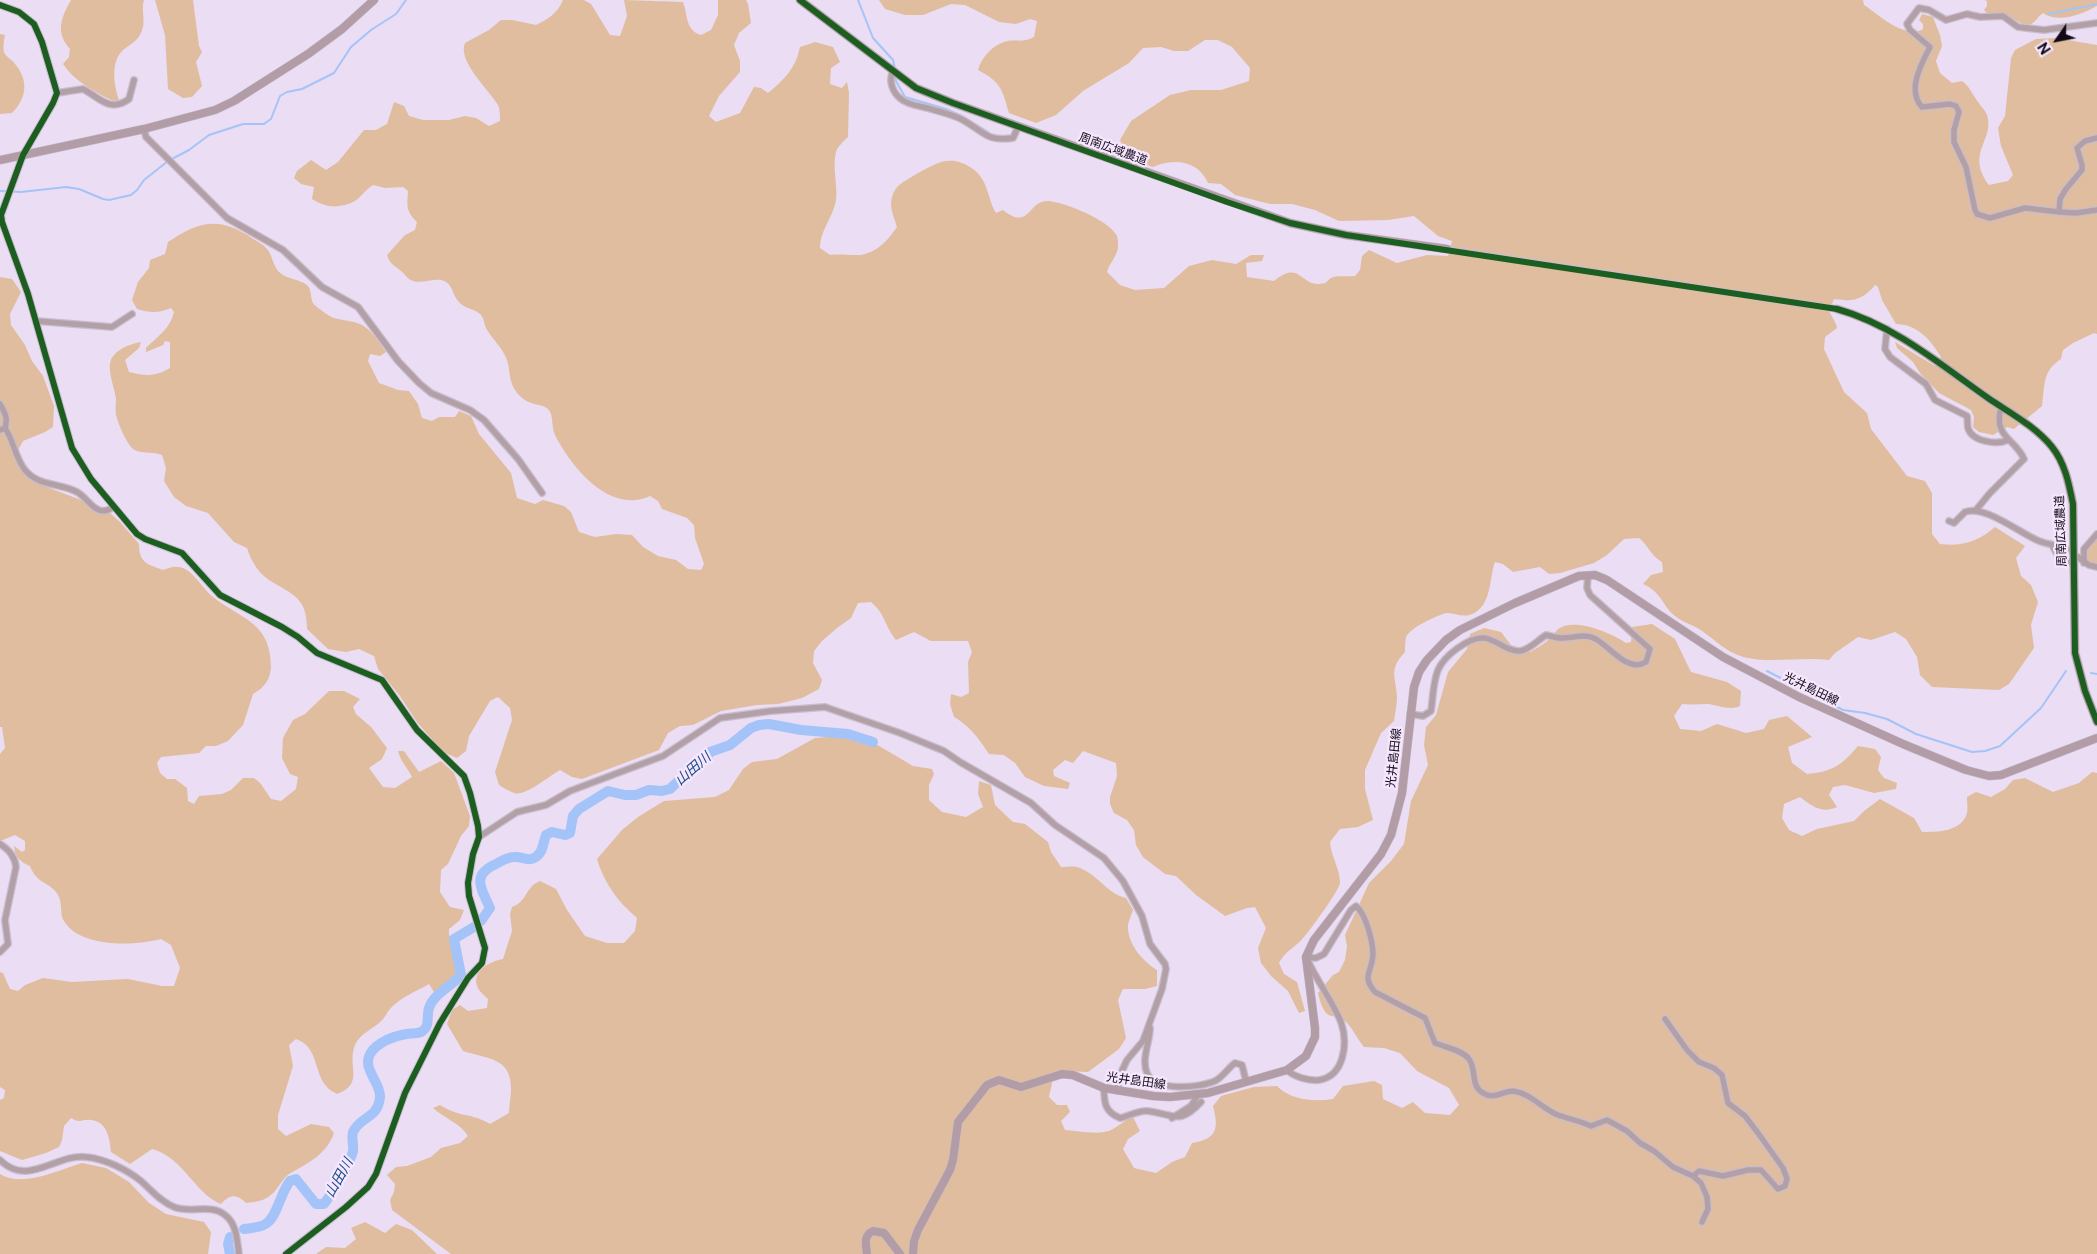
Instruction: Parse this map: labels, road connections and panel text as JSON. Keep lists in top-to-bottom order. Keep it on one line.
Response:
{"streets":{"main road":["周南広域農道","光井島田線"]},"water":["山田川"],"north":"bottom left"}
